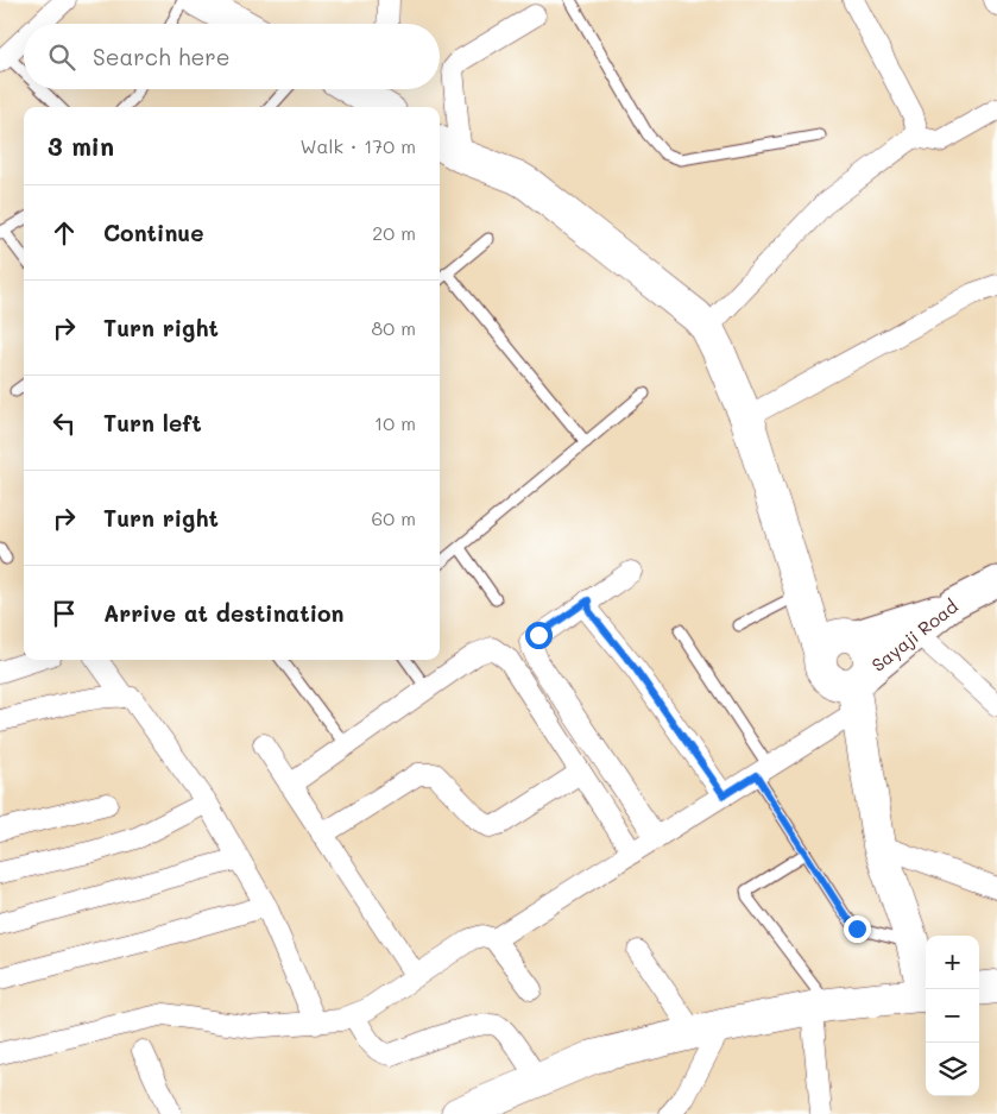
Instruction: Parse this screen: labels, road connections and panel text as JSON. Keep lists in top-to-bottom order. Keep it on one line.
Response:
{"streets":{"main road":["Sayaji Road"]},"page":{"search":"Search here","heading":["3 min","Walk · 170 m"],"list":[["Continue","20 m"],["Turn right","80 m"],["Turn left","10 m"],["Turn right","60 m"],"Arrive at destination"],"map_buttons":["+","−"]}}
